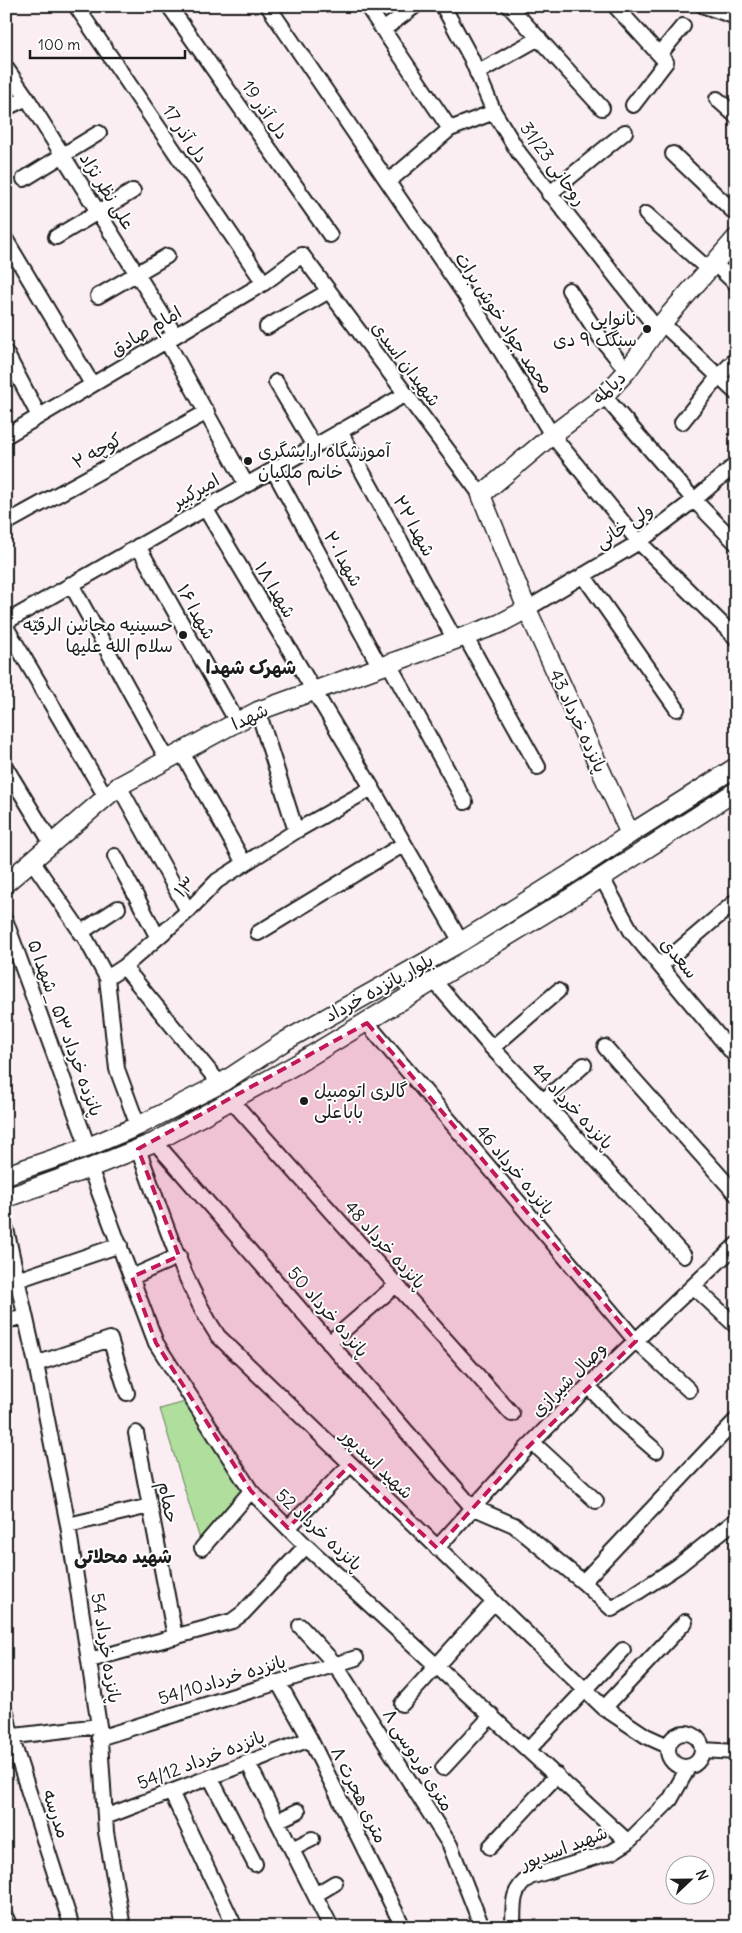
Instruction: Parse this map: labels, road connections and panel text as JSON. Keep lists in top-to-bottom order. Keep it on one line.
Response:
{"streets":{"main road":["دیالمه","شهدا","پانزده خرداد 43","بلوار پانزده خرداد"],"street":["دل آذر 19","دل آذر 17","روحانی 31/23","علی نظر نژاد","محمد جواد خوش برات","امام صادق","شهیدان اسدی","کوچه ۲","امیرکبیر","شهدا ۲۲","ولی خانی","شهدا ۲۰","شهدا ۱۸","شهدا ۱۶","۱۳","سعدی","پانزده خرداد ۵۳ _شهدا ۵","پانزده خرداد 44","پانزده خرداد 46","پانزده خرداد 48","پانزده خرداد 50","وصال شیرازی","شهید اسدپور","حمام","پانزده خرداد 52","پانزده خرداد 54","پانزده خرداد54/10","پانزده خرداد 54/12","۸ متری فردوسی","۸ متری هجرت","مدرسه"]},"crossings":[["دل آذر 17","امام صادق"],["روحانی 31/23","دیالمه"],["علی نظر نژاد","امام صادق"],["علی نظر نژاد","کوچه ۲"],["علی نظر نژاد","امیرکبیر"],["محمد جواد خوش برات","دیالمه"],["محمد جواد خوش برات","ولی خانی"],["امام صادق","شهیدان اسدی"],["شهیدان اسدی","دیالمه"],["شهیدان اسدی","امیرکبیر"],["شهیدان اسدی","پانزده خرداد 43"],["دیالمه","پانزده خرداد 43"],["امیرکبیر","شهدا ۲۲"],["امیرکبیر","شهدا ۲۰"],["امیرکبیر","شهدا ۱۸"],["امیرکبیر","شهدا ۱۶"],["شهدا ۲۲","شهدا"],["ولی خانی","شهدا"],["ولی خانی","پانزده خرداد 43"],["شهدا ۲۰","شهدا"],["شهدا ۱۸","شهدا"],["شهدا ۱۸","۱۳"],["شهدا ۱۸","بلوار پانزده خرداد"],["شهدا ۱۶","شهدا"],["شهدا","پانزده خرداد 43"],["پانزده خرداد 43","بلوار پانزده خرداد"],["سعدی","بلوار پانزده خرداد"],["بلوار پانزده خرداد","پانزده خرداد ۵۳ _شهدا ۵"],["بلوار پانزده خرداد","پانزده خرداد 44"],["بلوار پانزده خرداد","پانزده خرداد 46"],["بلوار پانزده خرداد","پانزده خرداد 48"],["بلوار پانزده خرداد","پانزده خرداد 50"],["بلوار پانزده خرداد","شهید اسدپور"],["بلوار پانزده خرداد","پانزده خرداد 52"],["پانزده خرداد 46","وصال شیرازی"],["پانزده خرداد 50","وصال شیرازی"],["وصال شیرازی","شهید اسدپور"],["شهید اسدپور","پانزده خرداد 52"],["پانزده خرداد 54","پانزده خرداد54/10"],["پانزده خرداد 54","پانزده خرداد 54/12"],["پانزده خرداد54/10","۸ متری فردوسی"],["پانزده خرداد54/10","۸ متری هجرت"],["پانزده خرداد54/10","مدرسه"],["پانزده خرداد 54/12","۸ متری هجرت"]],"districts":["شهرک شهدا","شهید محلاتی"],"places":["نانوایی سنگک ۹ دی","آموزشگاه ارایشگری خانم ملکیان","حسینیه مجانین الرقیّه سلام الله علیها","گالری اتومبیل باباعلی"],"scale_bar":"100 m","north":"right"}
